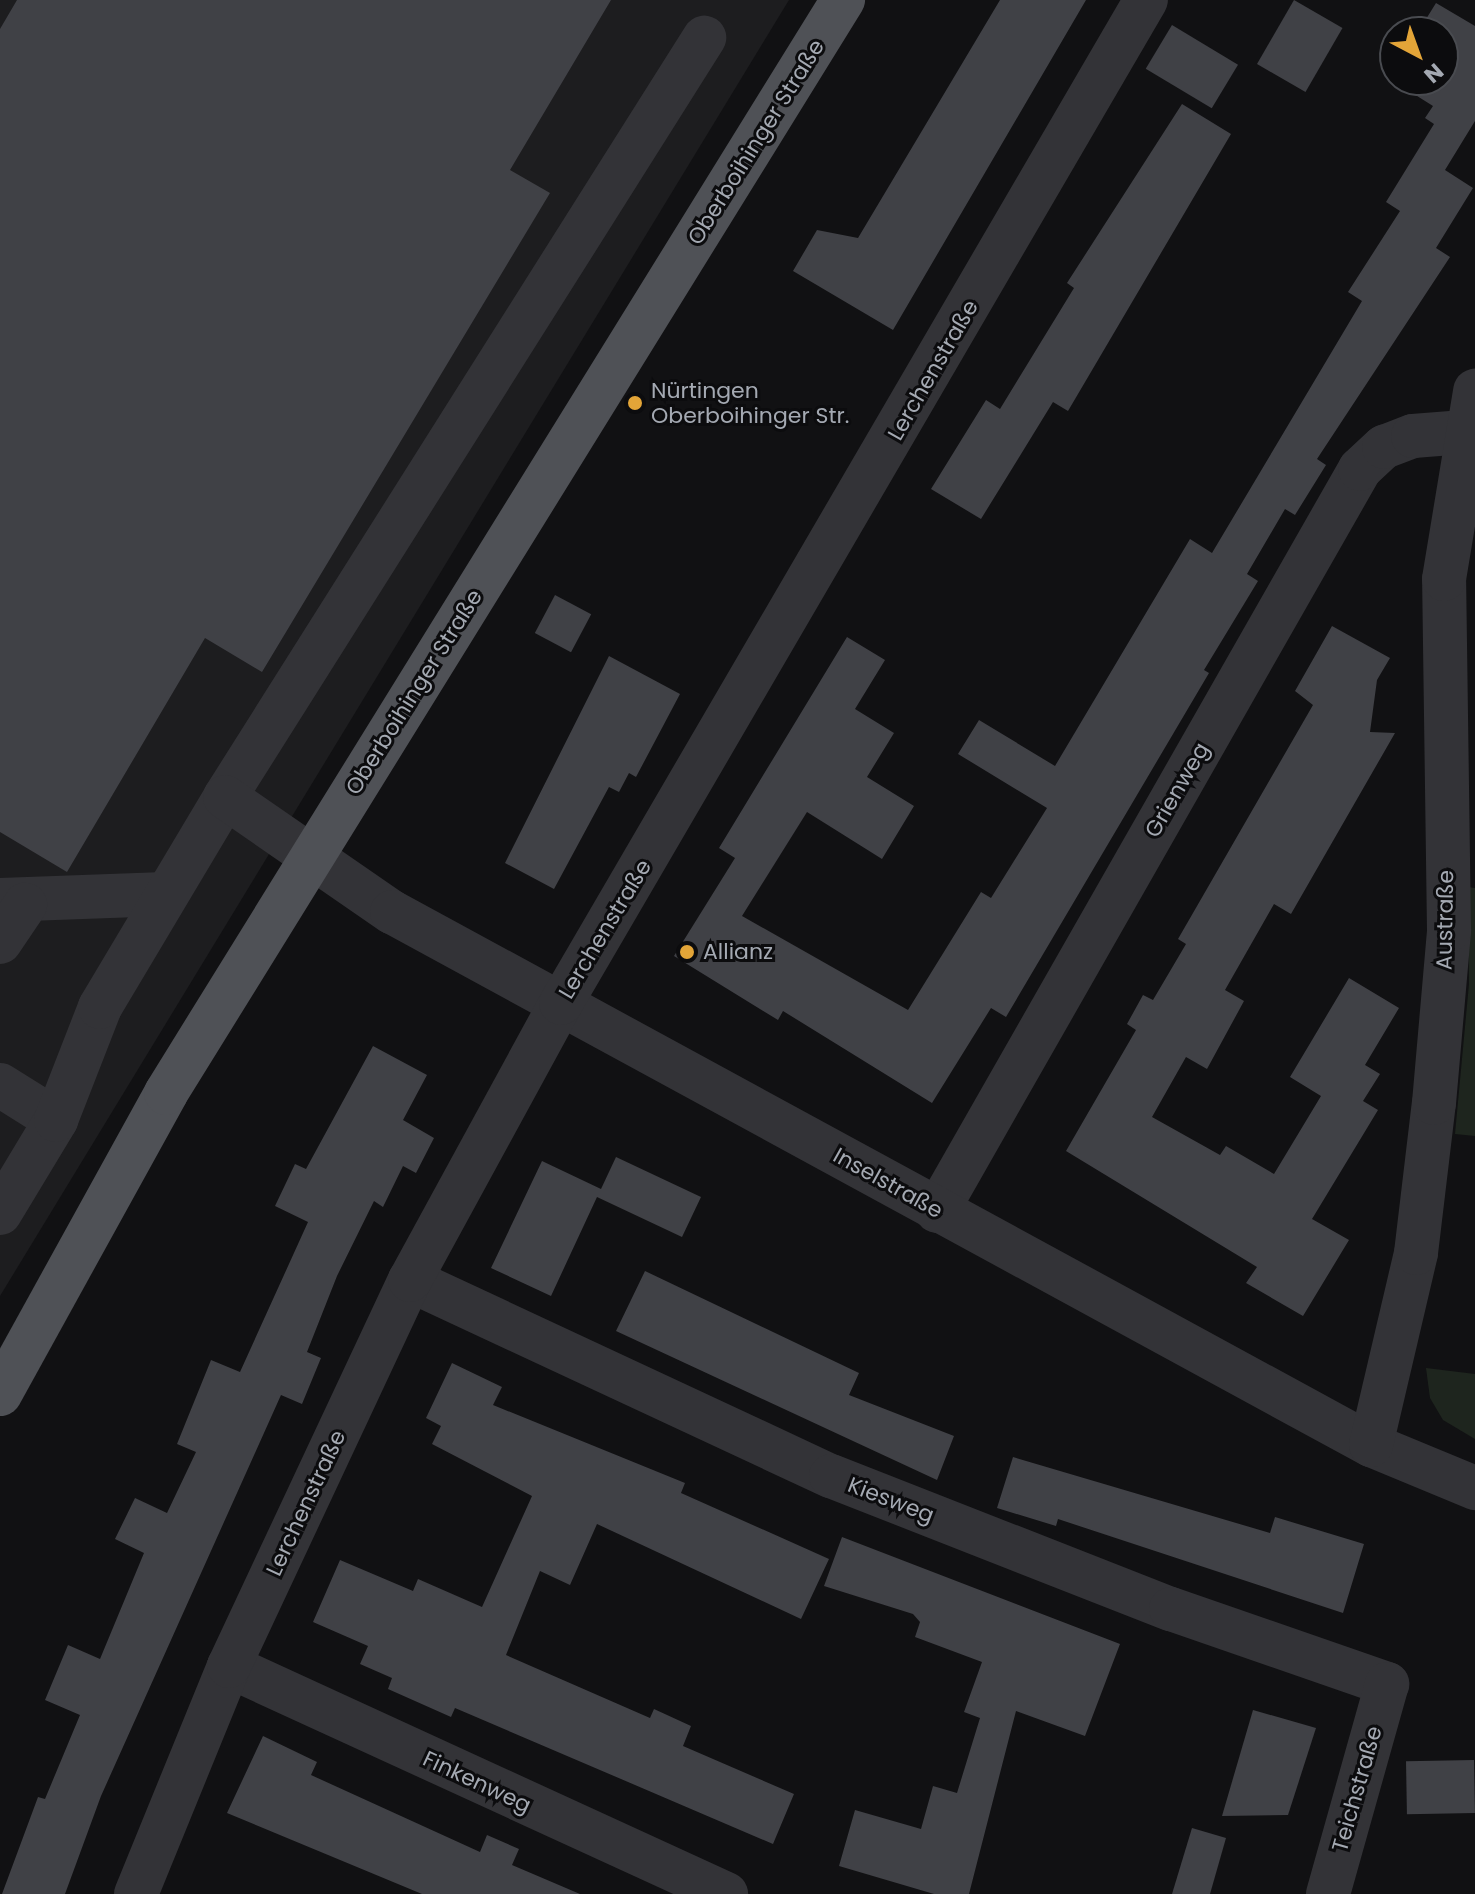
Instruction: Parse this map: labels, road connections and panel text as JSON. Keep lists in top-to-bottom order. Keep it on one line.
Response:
{"streets":{"main road":["Oberboihinger Straße"],"street":["Lerchenstraße","Grienweg","Austraße","Inselstraße","Kiesweg","Finkenweg","Teichstraße"]},"crossings":[["Oberboihinger Straße","Inselstraße"],["Lerchenstraße","Inselstraße"],["Lerchenstraße","Kiesweg"],["Lerchenstraße","Finkenweg"],["Grienweg","Austraße"],["Grienweg","Inselstraße"],["Austraße","Inselstraße"],["Kiesweg","Teichstraße"]],"places":["Nürtingen Oberboihinger Str.","Allianz"],"north":"bottom right"}
